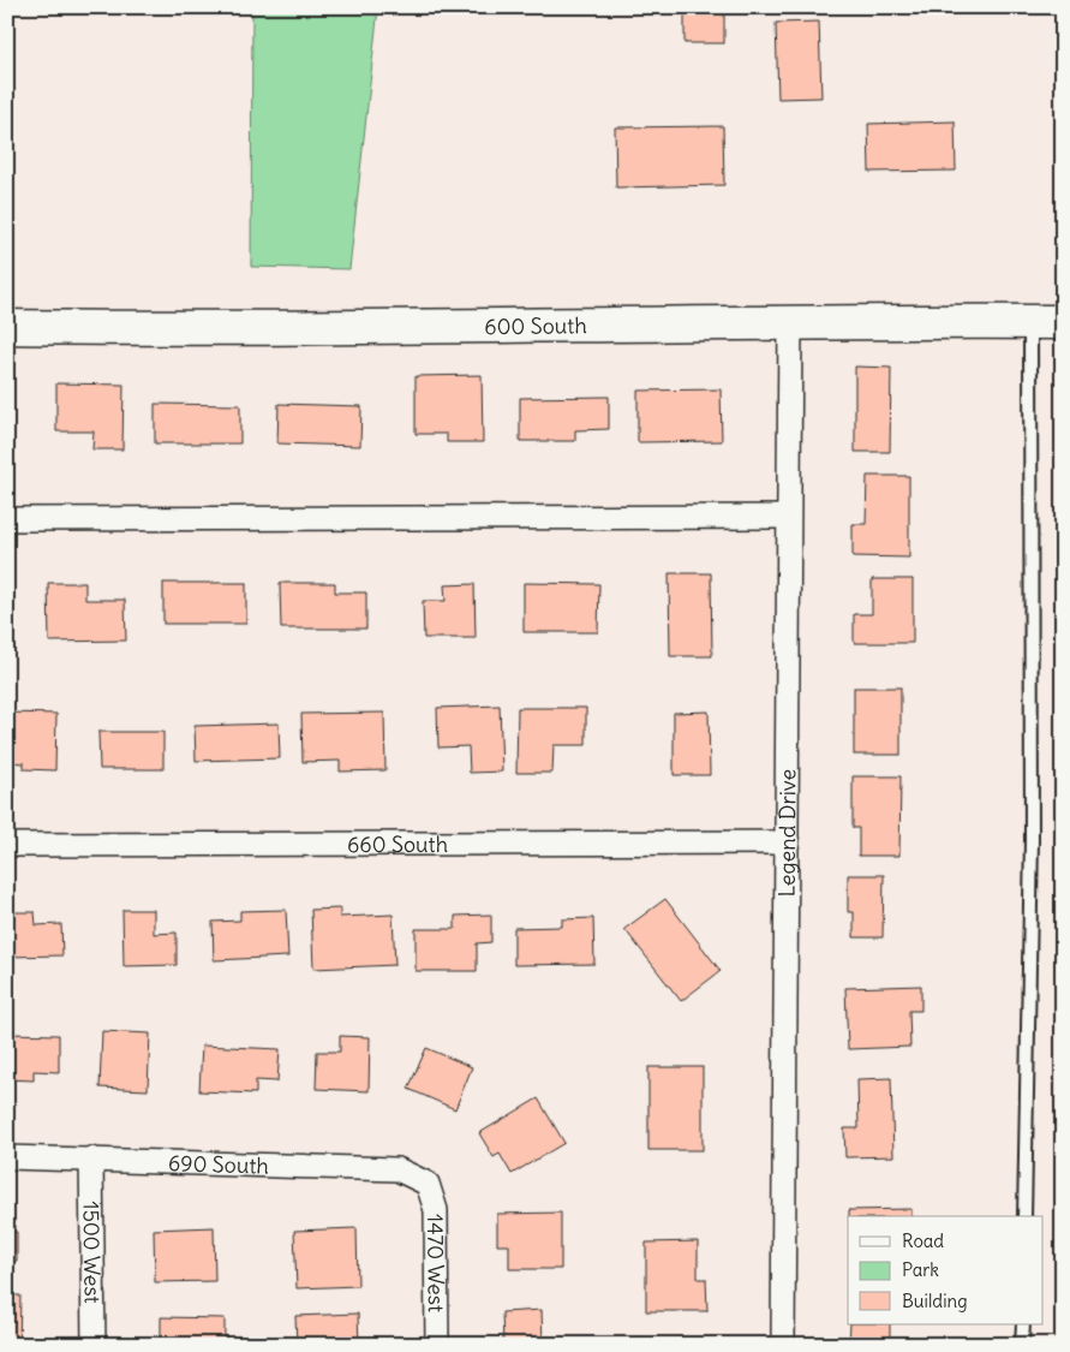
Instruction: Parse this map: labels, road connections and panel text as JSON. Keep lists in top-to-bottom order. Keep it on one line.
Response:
{"streets":{"main road":["600 South"],"street":["Legend Drive","660 South","690 South","1500 West","1470 West"]},"crossings":[["600 South","Legend Drive"],["Legend Drive","660 South"],["690 South","1500 West"],["690 South","1470 West"]],"legend":["Road","Park","Building"]}
